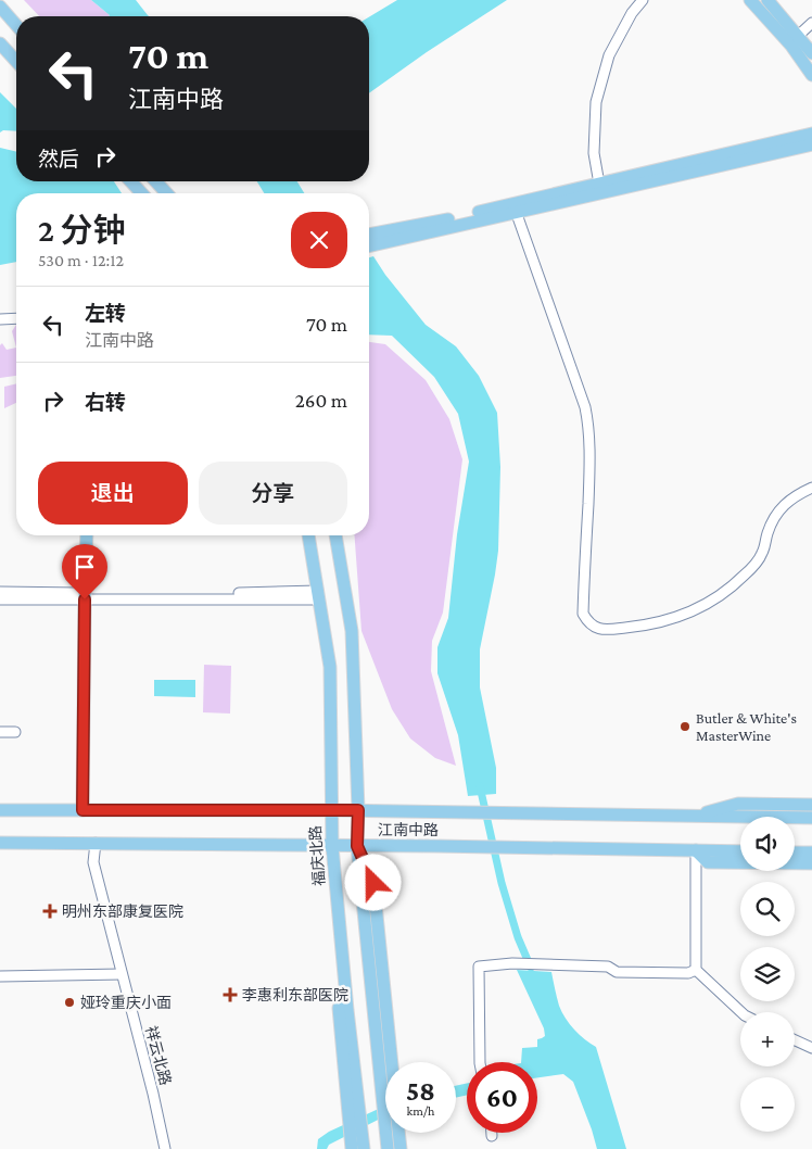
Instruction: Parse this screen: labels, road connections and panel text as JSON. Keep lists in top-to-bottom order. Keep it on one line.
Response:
{"streets":{"main road":["江南中路","福庆北路"],"street":["祥云北路"]},"crossings":[["江南中路","福庆北路"],["江南中路","祥云北路"]],"places":{"other":["Butler & White's MasterWine","娅玲重庆小面"],"health":["明州东部康复医院","李惠利东部医院"]},"page":{"turn":["70 m","江南中路"],"then":"然后","heading":["2 分钟","530 m · 12:12"],"list":[{"name":"左转","note":"江南中路","value":"70 m"},{"name":"右转","value":"260 m"}],"buttons":["退出","分享"],"map_buttons":["+","−"],"speed":"58 km/h","limit":"60"}}
